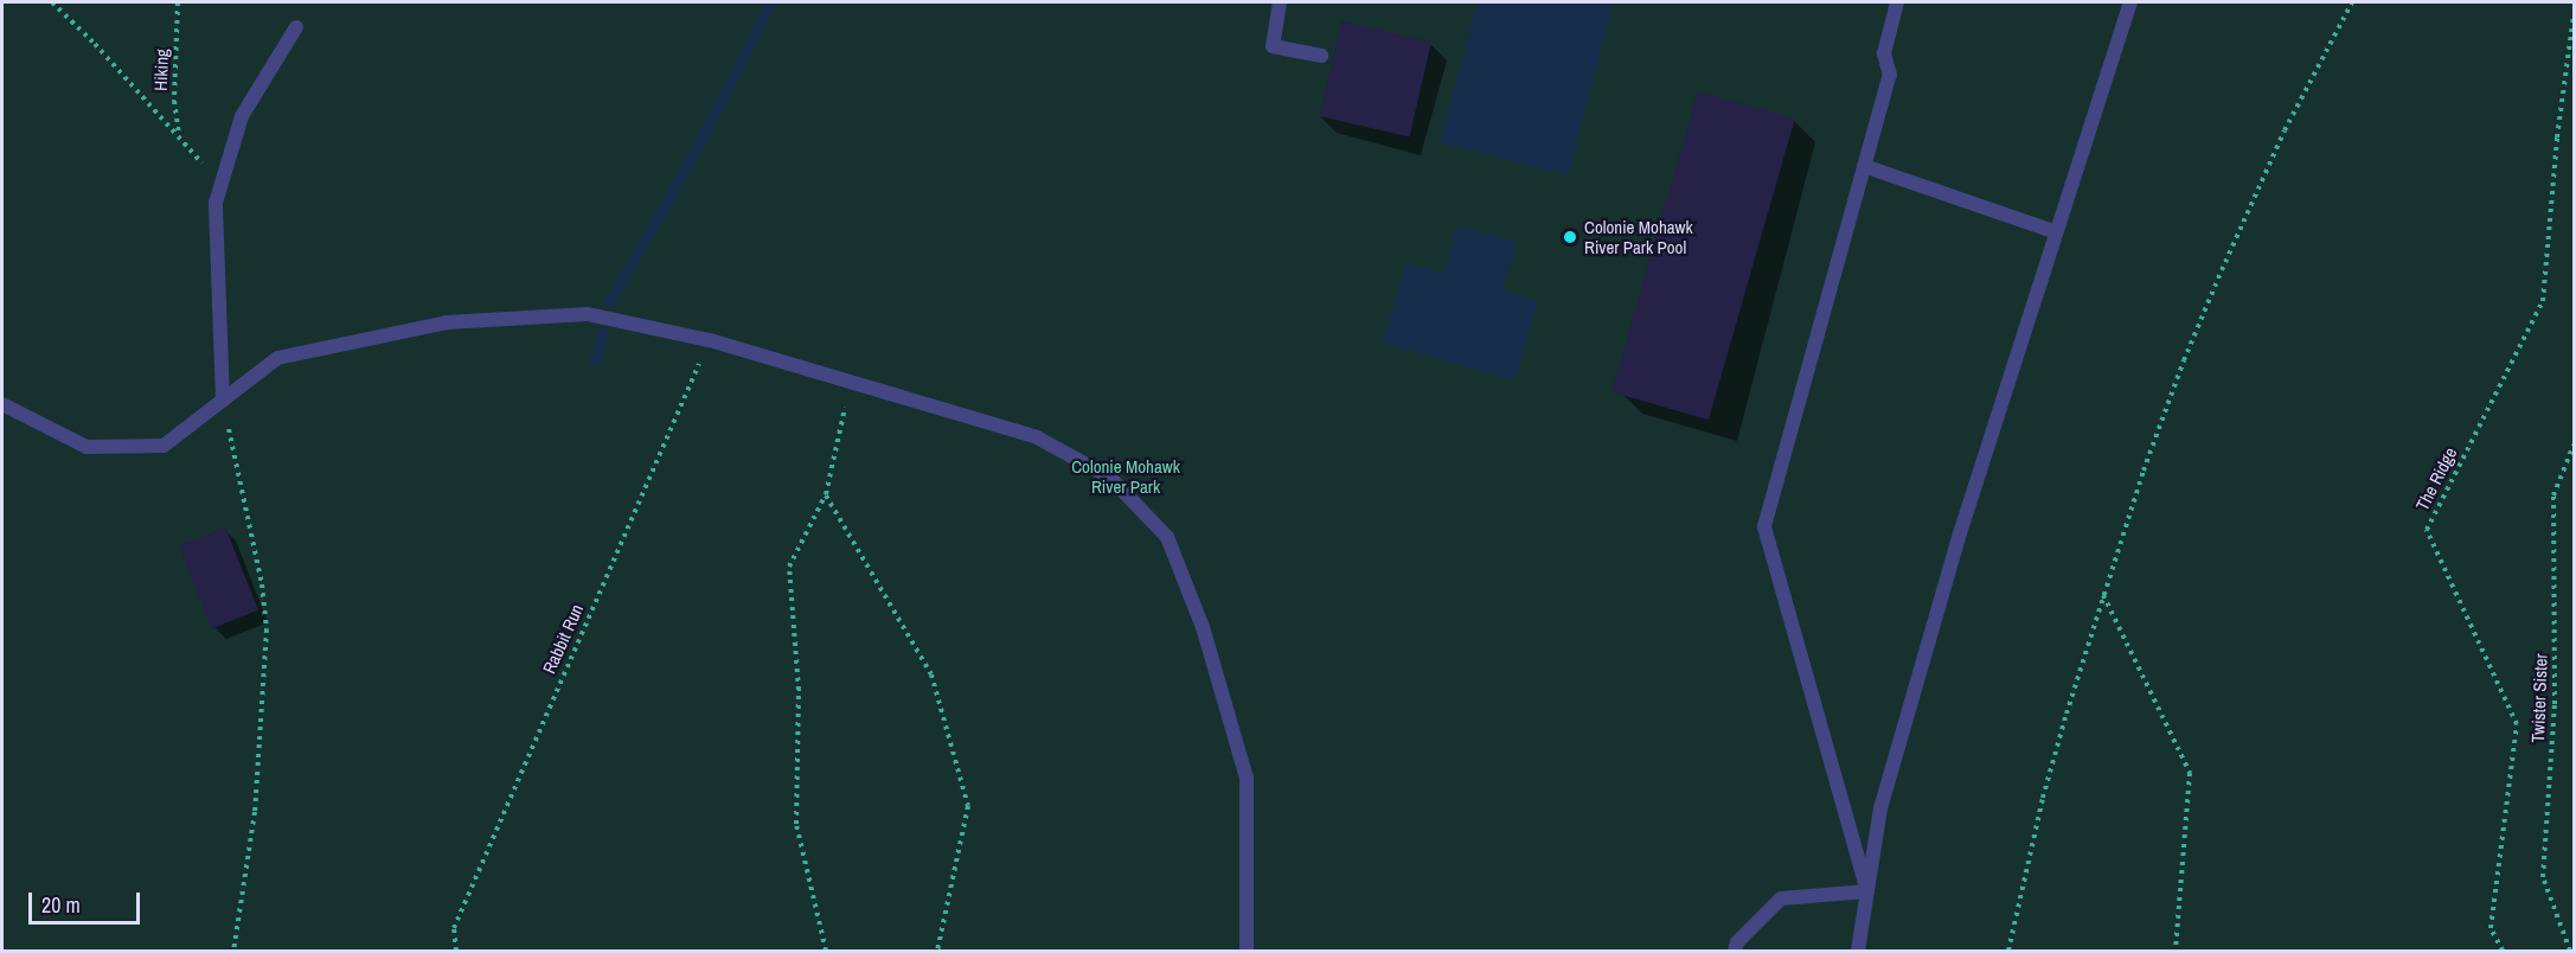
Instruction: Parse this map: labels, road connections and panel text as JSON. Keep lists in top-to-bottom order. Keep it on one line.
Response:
{"streets":{"path":["Hiking","The Ridge","Rabbit Run","Twister Sister"]},"parks":["Colonie Mohawk River Park"],"places":["Colonie Mohawk River Park Pool"],"scale_bar":"20 m"}
